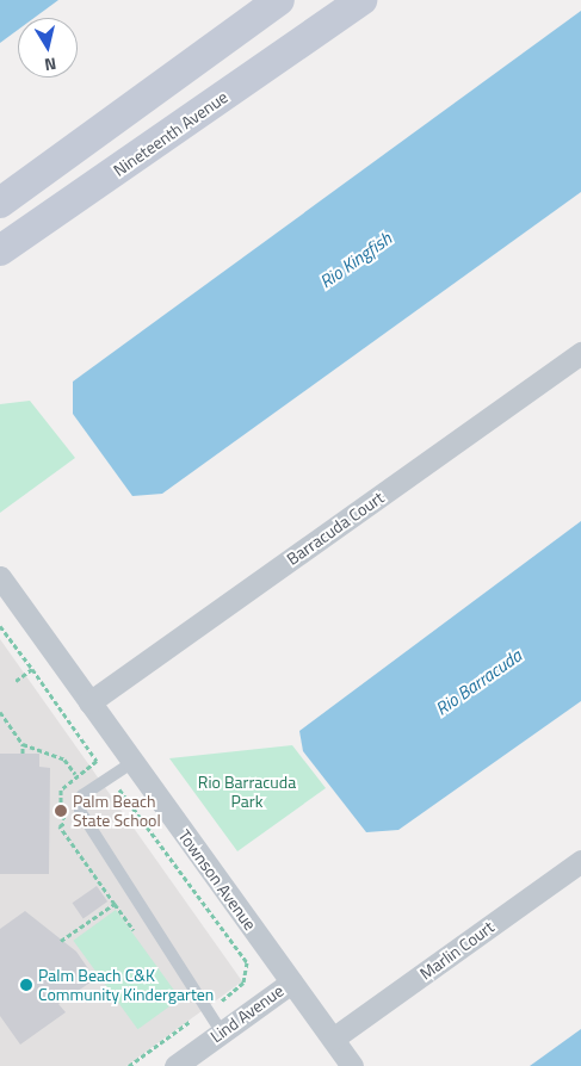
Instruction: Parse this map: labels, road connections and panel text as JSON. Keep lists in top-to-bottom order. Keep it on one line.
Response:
{"streets":{"main road":["Nineteenth Avenue"],"street":["Barracuda Court","Townson Avenue","Marlin Court","Lind Avenue"]},"crossings":[["Barracuda Court","Townson Avenue"],["Townson Avenue","Marlin Court"],["Townson Avenue","Lind Avenue"]],"water":["Rio Kingfish","Rio Barracuda"],"parks":["Rio Barracuda Park"],"places":["Palm Beach State School","Palm Beach C&K Community Kindergarten"],"north":"bottom"}
